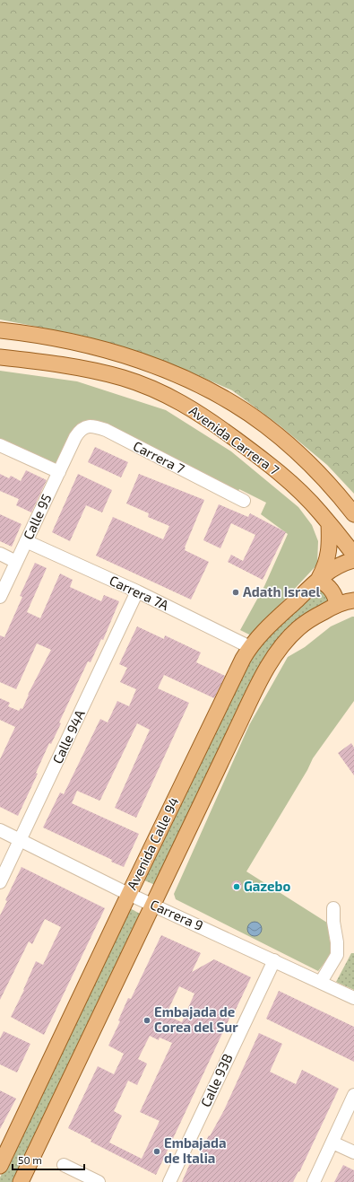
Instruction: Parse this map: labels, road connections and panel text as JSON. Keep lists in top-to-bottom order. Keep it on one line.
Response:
{"streets":{"main road":["Avenida Carrera 7","Avenida Calle 94"],"street":["Carrera 7","Calle 95","Carrera 7A","Calle 94A","Carrera 9","Calle 93B"]},"crossings":[["Carrera 7","Calle 95"],["Calle 95","Carrera 7A"],["Carrera 7A","Calle 94A"],["Carrera 7A","Avenida Calle 94"],["Calle 94A","Carrera 9"],["Avenida Calle 94","Carrera 9"],["Carrera 9","Calle 93B"]],"places":["Adath Israel","Gazebo","Embajada de Corea del Sur","Embajada de Italia"],"scale_bar":"50 m"}
